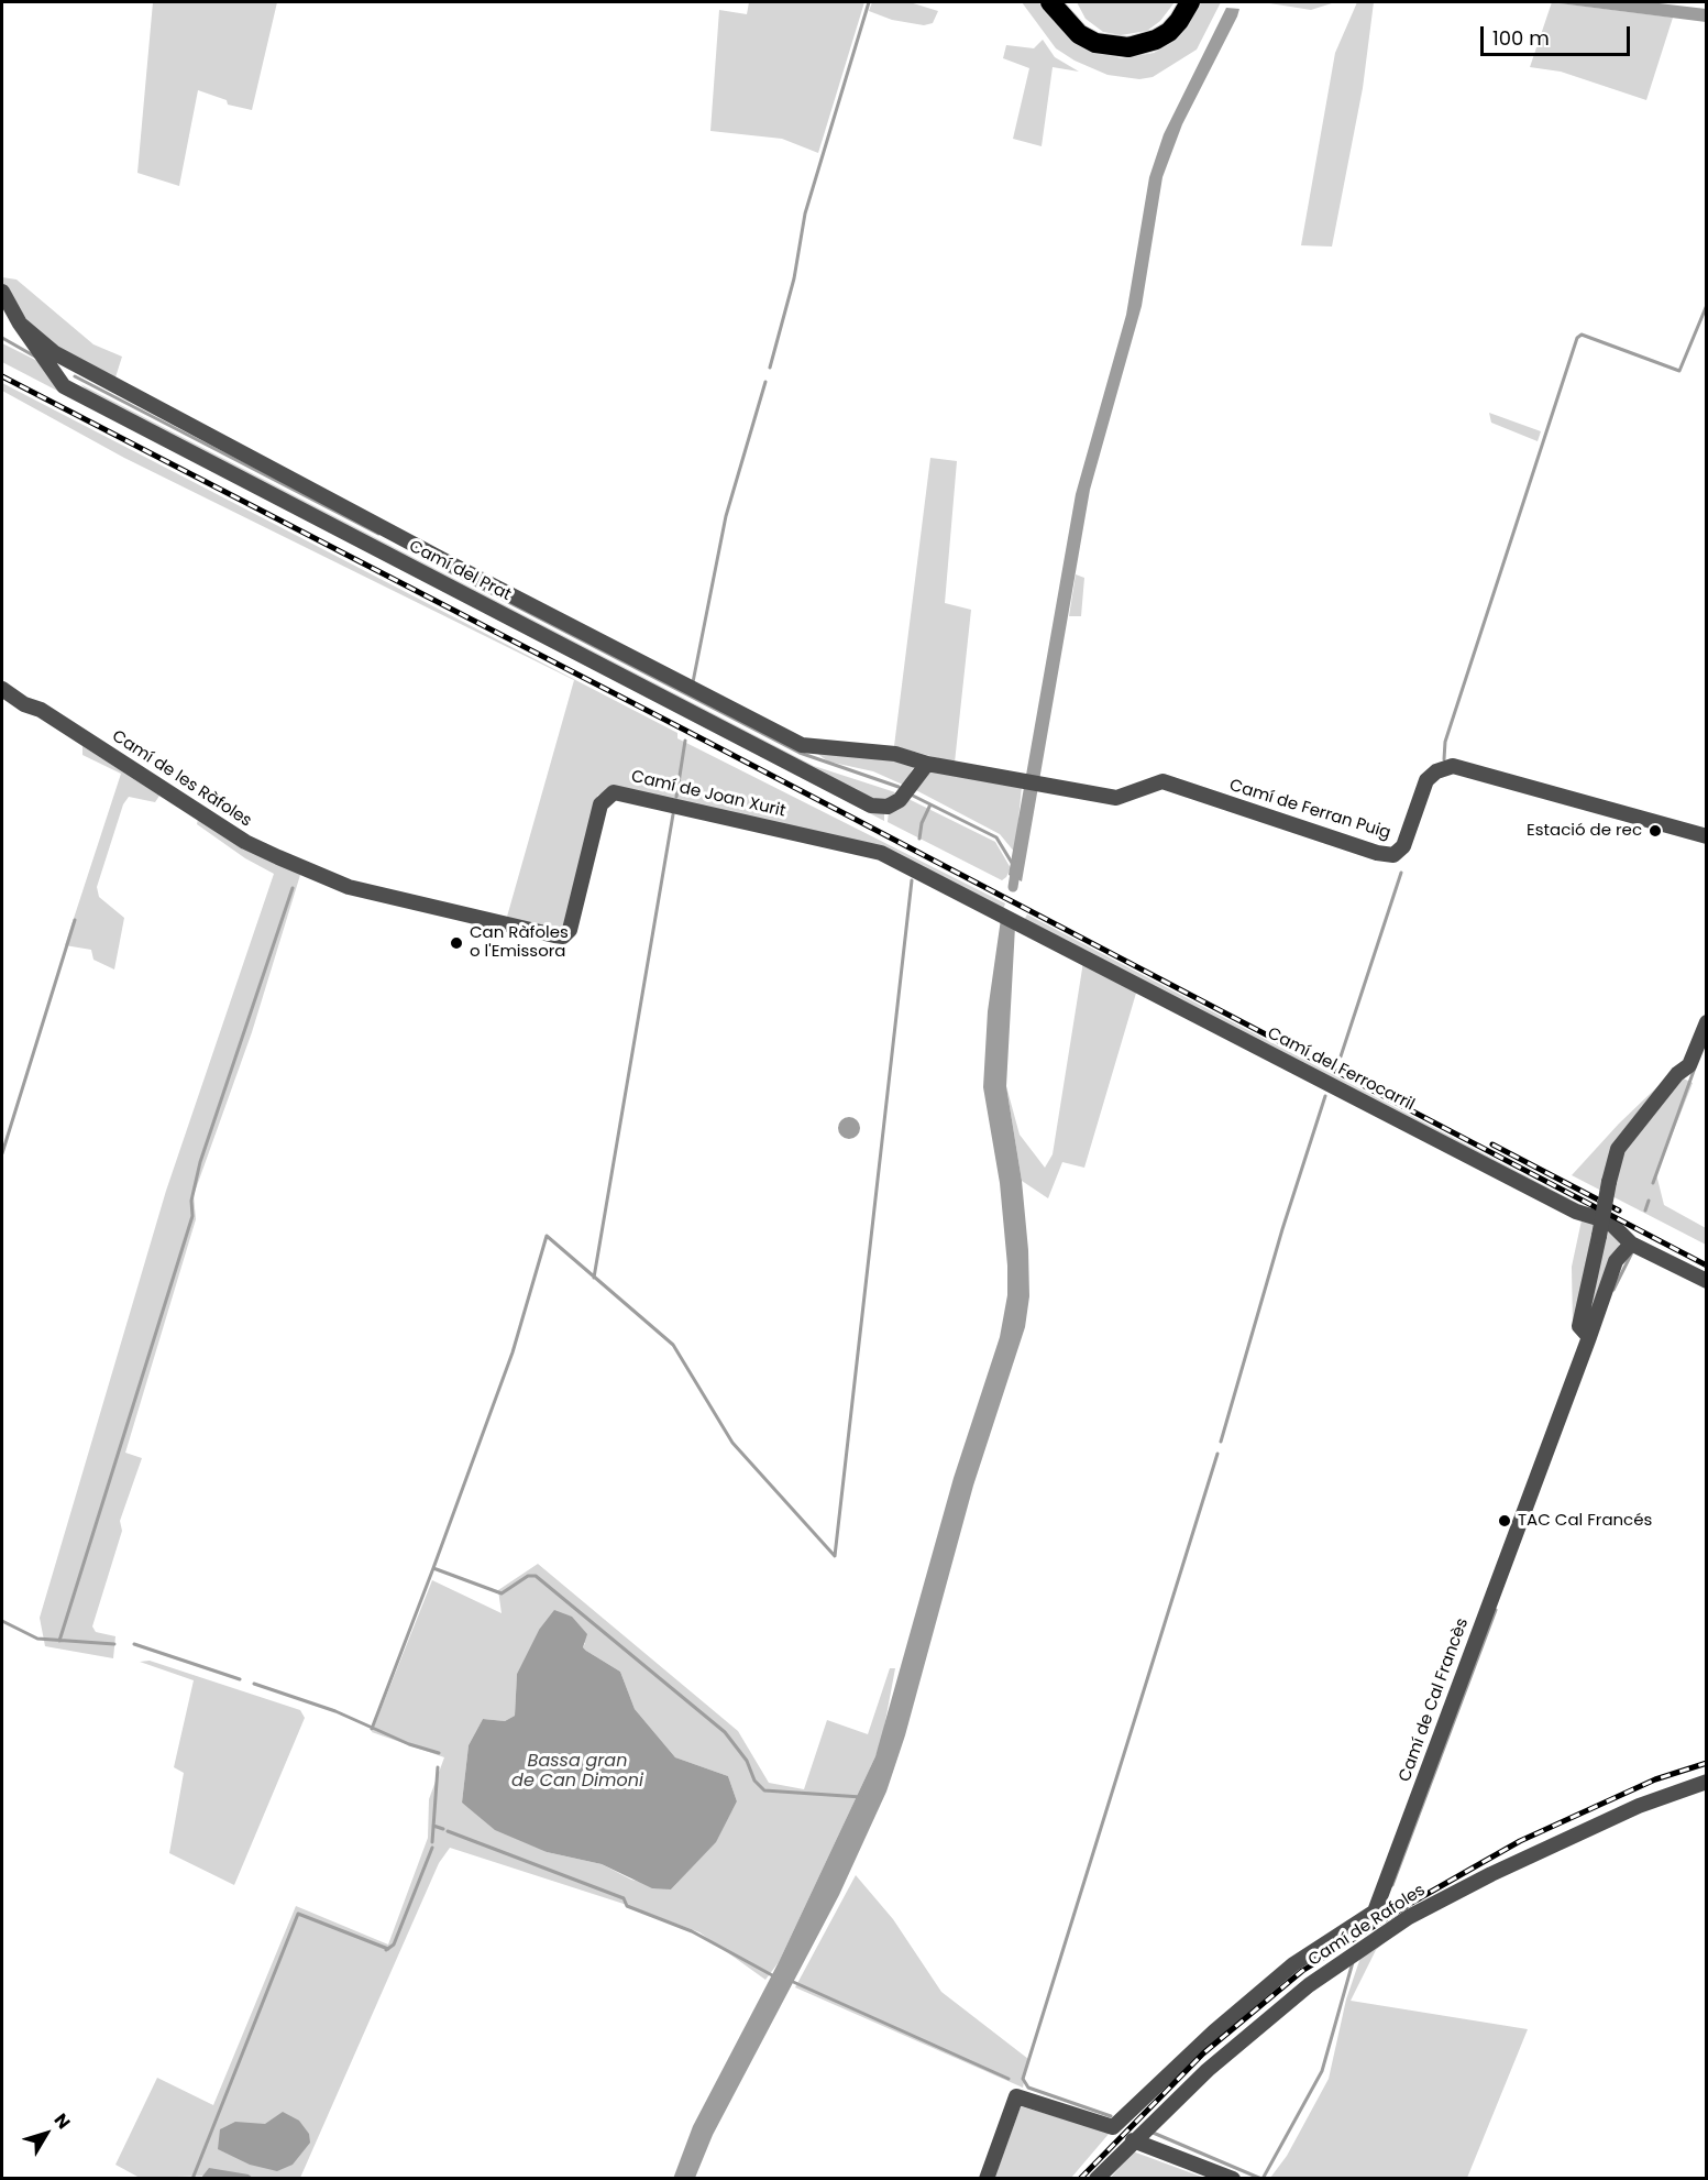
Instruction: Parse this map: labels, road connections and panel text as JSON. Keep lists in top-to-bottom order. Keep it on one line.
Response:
{"streets":{"street":["Camí del Prat","Camí de les Ràfoles","Camí de Joan Xurit","Camí de Ferran Puig","Camí del Ferrocarril","Camí de Cal Francès","Camí de Rafoles"]},"crossings":[["Camí del Prat","Camí de Ferran Puig"],["Camí de les Ràfoles","Camí de Joan Xurit"],["Camí de Joan Xurit","Camí del Ferrocarril"]],"water":["Bassa gran de Can Dimoni"],"places":["Estació de rec","Can Ràfoles o l'Emissora","TAC Cal Francés"],"scale_bar":"100 m","north":"top right"}
